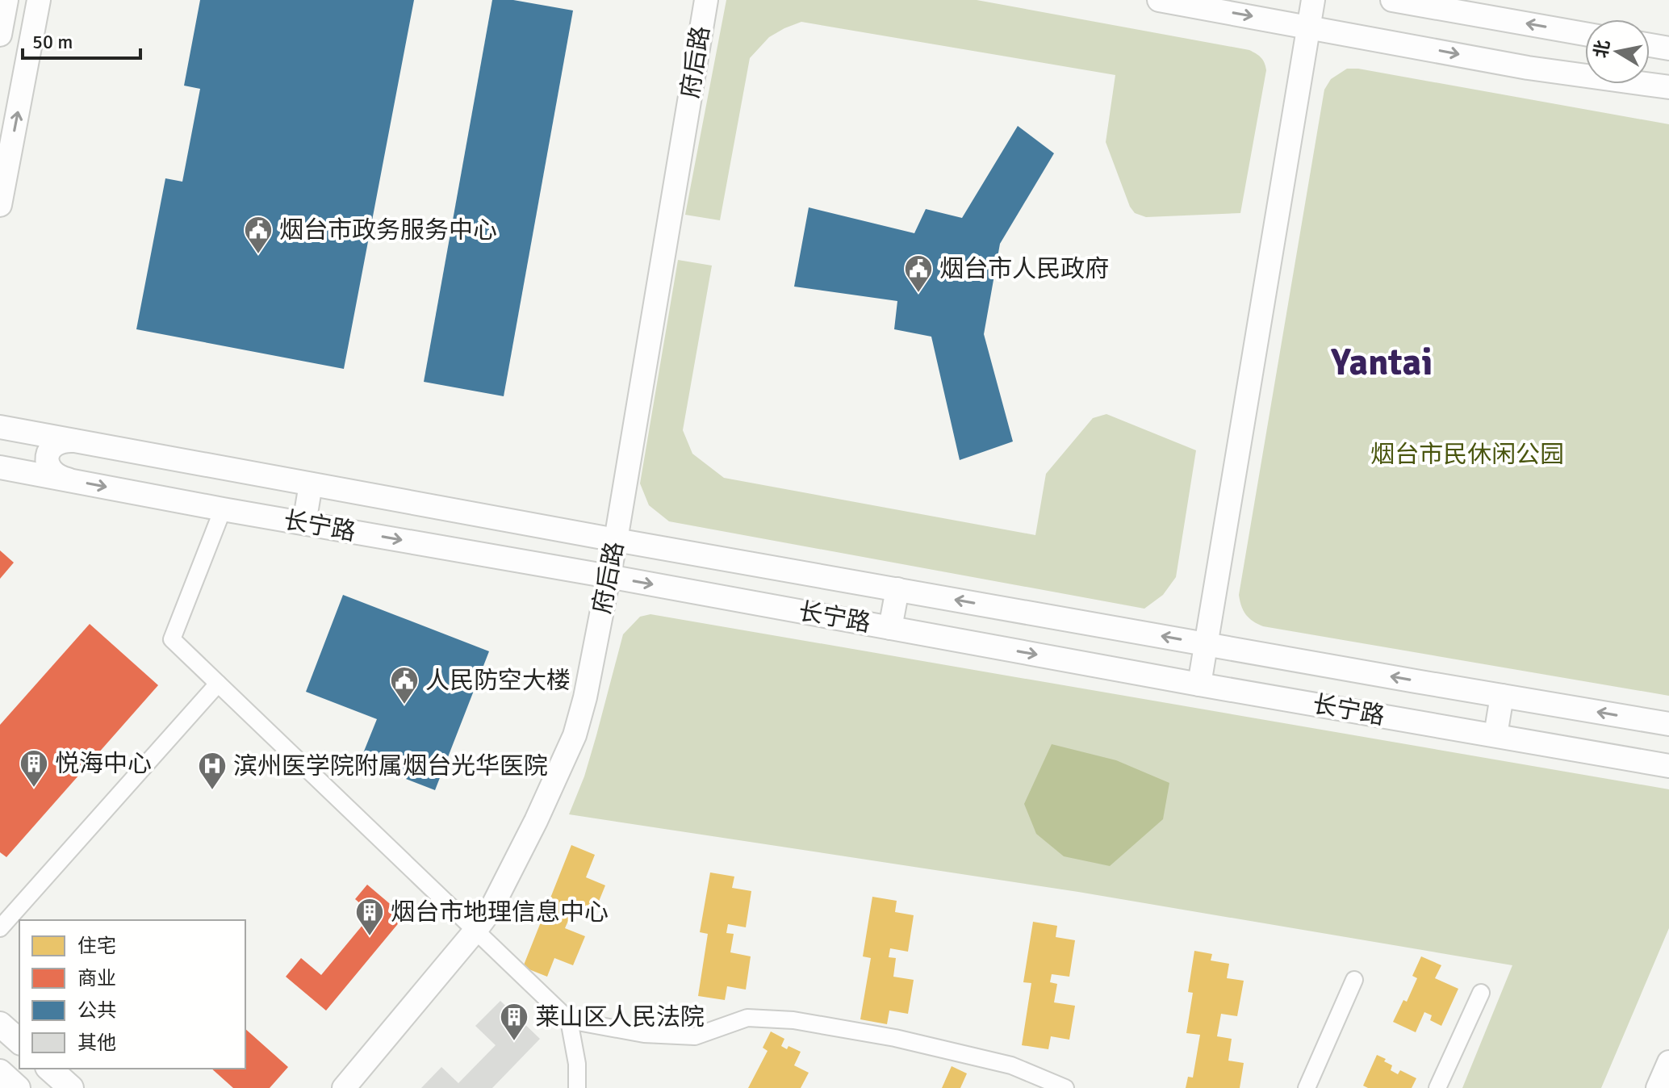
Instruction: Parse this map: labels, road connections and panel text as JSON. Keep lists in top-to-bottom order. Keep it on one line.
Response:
{"streets":{"street":["府后路","长宁路"]},"crossings":[["府后路","长宁路"]],"districts":["Yantai"],"parks":["烟台市民休闲公园"],"places":{"public building":["烟台市政务服务中心","烟台市人民政府","人民防空大楼"],"building":["悦海中心","烟台市地理信息中心","莱山区人民法院"],"hospital":["滨州医学院附属烟台光华医院"]},"legend":["住宅","商业","公共","其他"],"scale_bar":"50 m","north":"left"}
